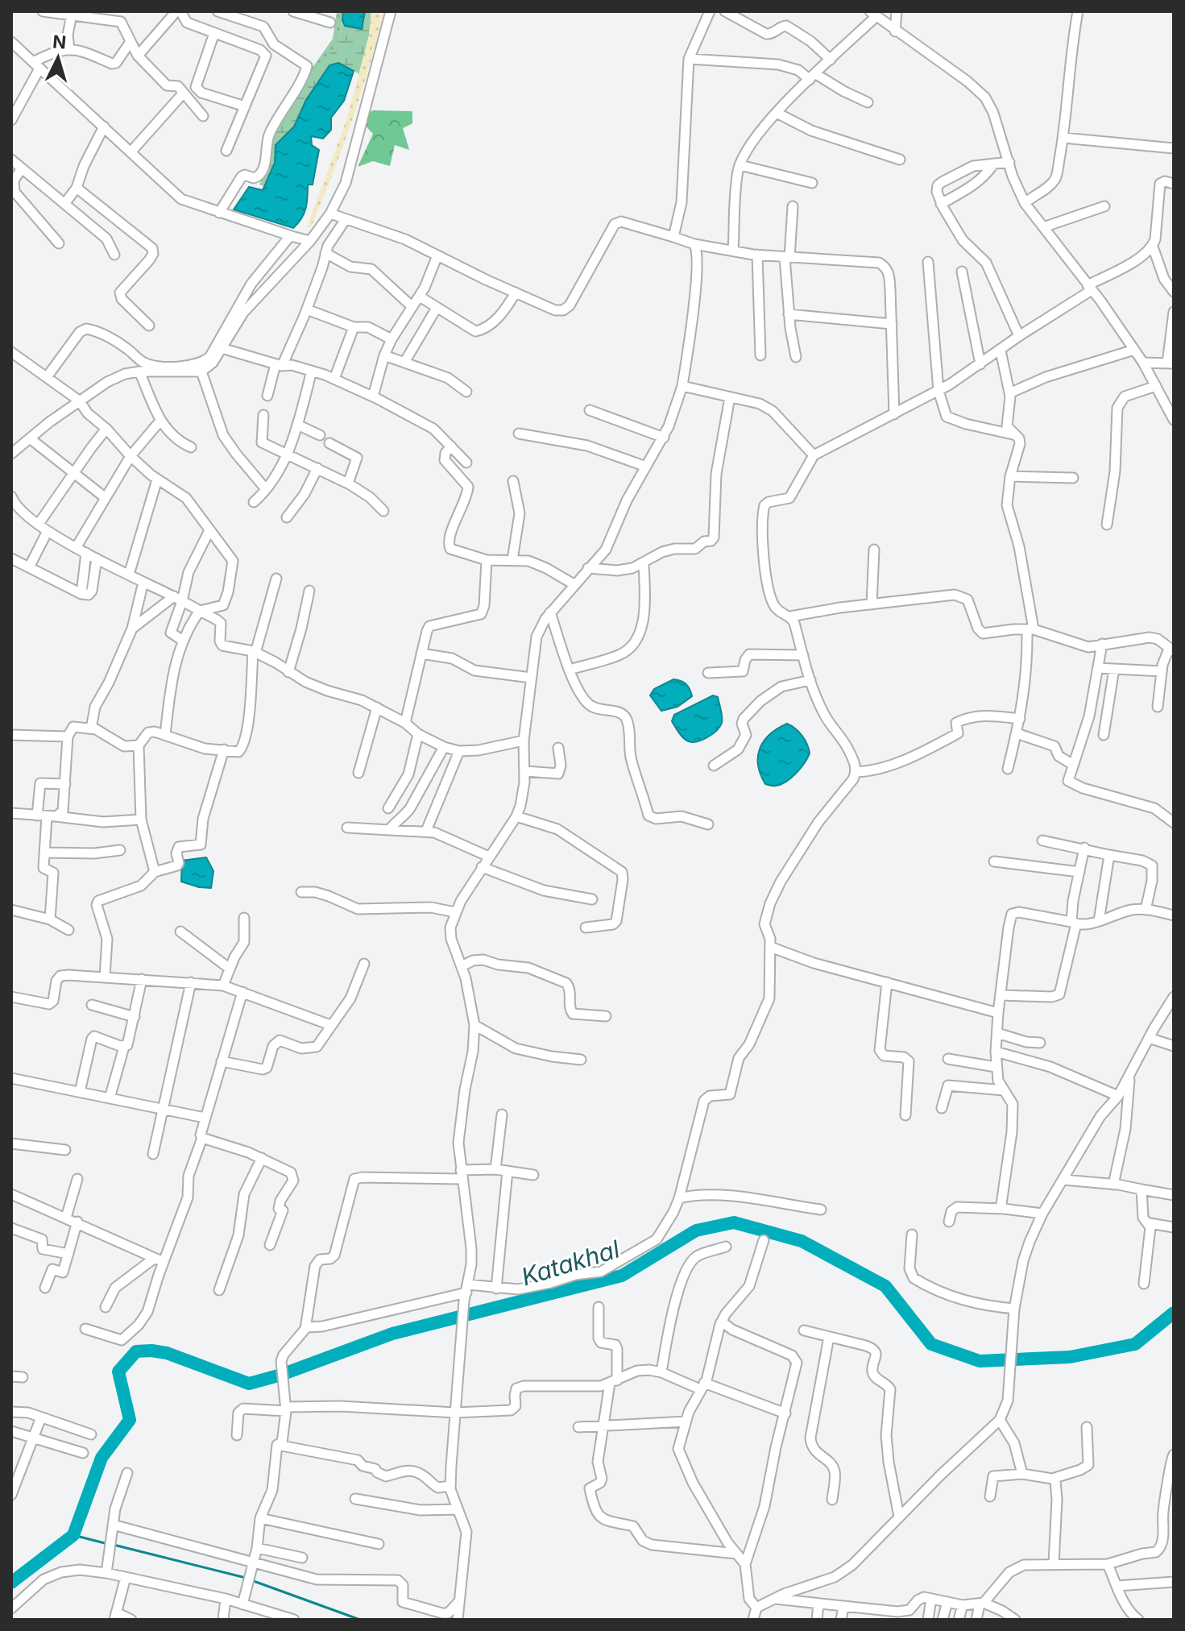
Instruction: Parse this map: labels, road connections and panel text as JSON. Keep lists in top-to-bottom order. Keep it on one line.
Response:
{"water":["Katakhal"],"north":"top"}
